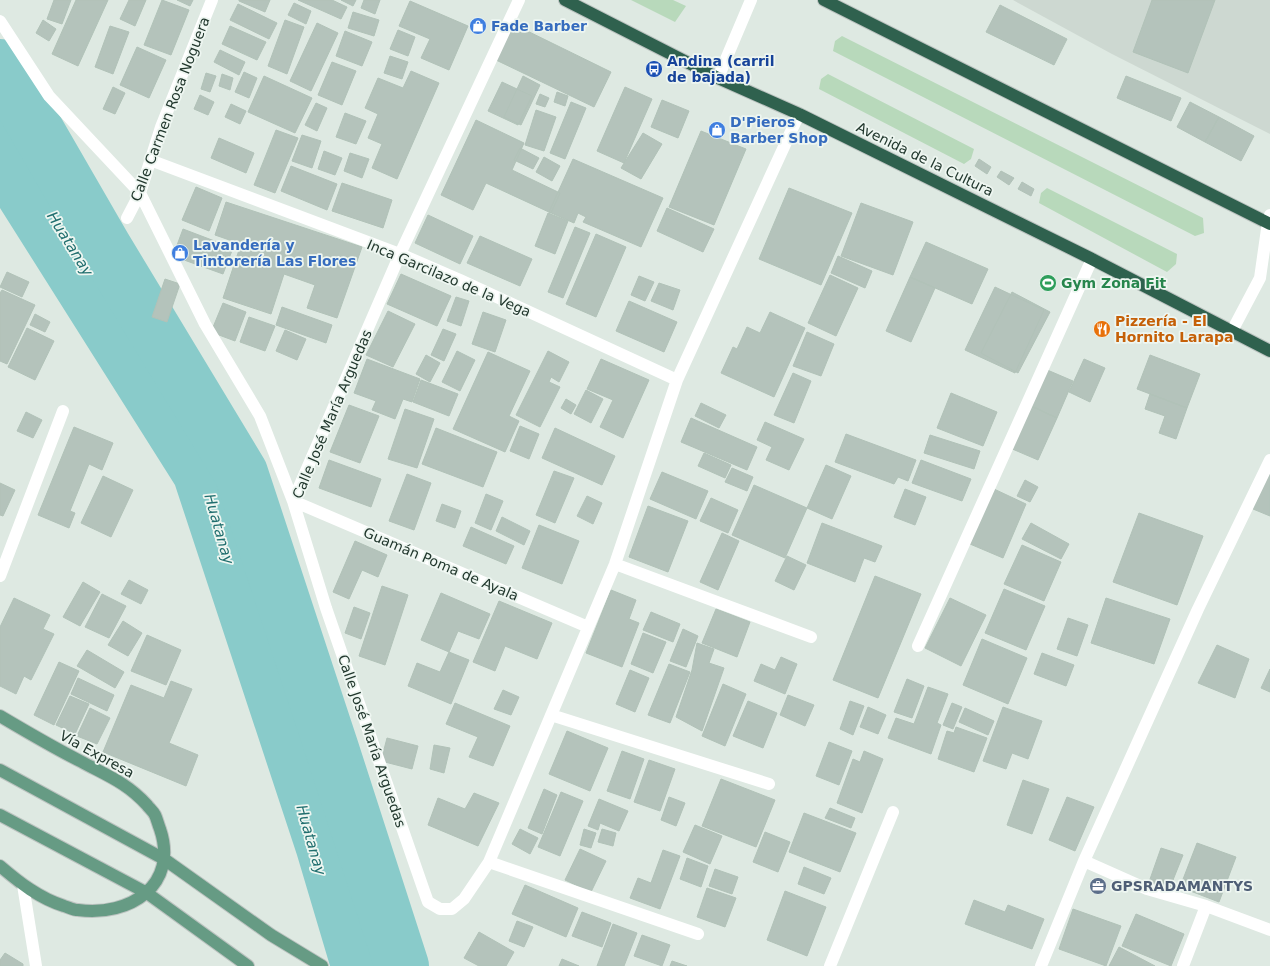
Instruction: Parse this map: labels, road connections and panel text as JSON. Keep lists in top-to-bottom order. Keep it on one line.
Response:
{"streets":{"highway":["Avenida de la Cultura"],"main road":["Vía Expresa"],"street":["Calle Carmen Rosa Noguera","Inca Garcilazo de la Vega","Calle José María Arguedas","Guamán Poma de Ayala"]},"crossings":[["Calle Carmen Rosa Noguera","Inca Garcilazo de la Vega"],["Avenida de la Cultura","Calle José María Arguedas"],["Inca Garcilazo de la Vega","Calle José María Arguedas"],["Calle José María Arguedas","Guamán Poma de Ayala"]],"water":["Huatanay"],"places":{"shop":["Fade Barber","D'Pieros Barber Shop","Lavandería y Tintorería Las Flores"],"bus stop":["Andina (carril de bajada)"],"sports":["Gym Zona Fit"],"restaurant":["Pizzería - El Hornito Larapa"],"office":["GPSRADAMANTYS"]}}
